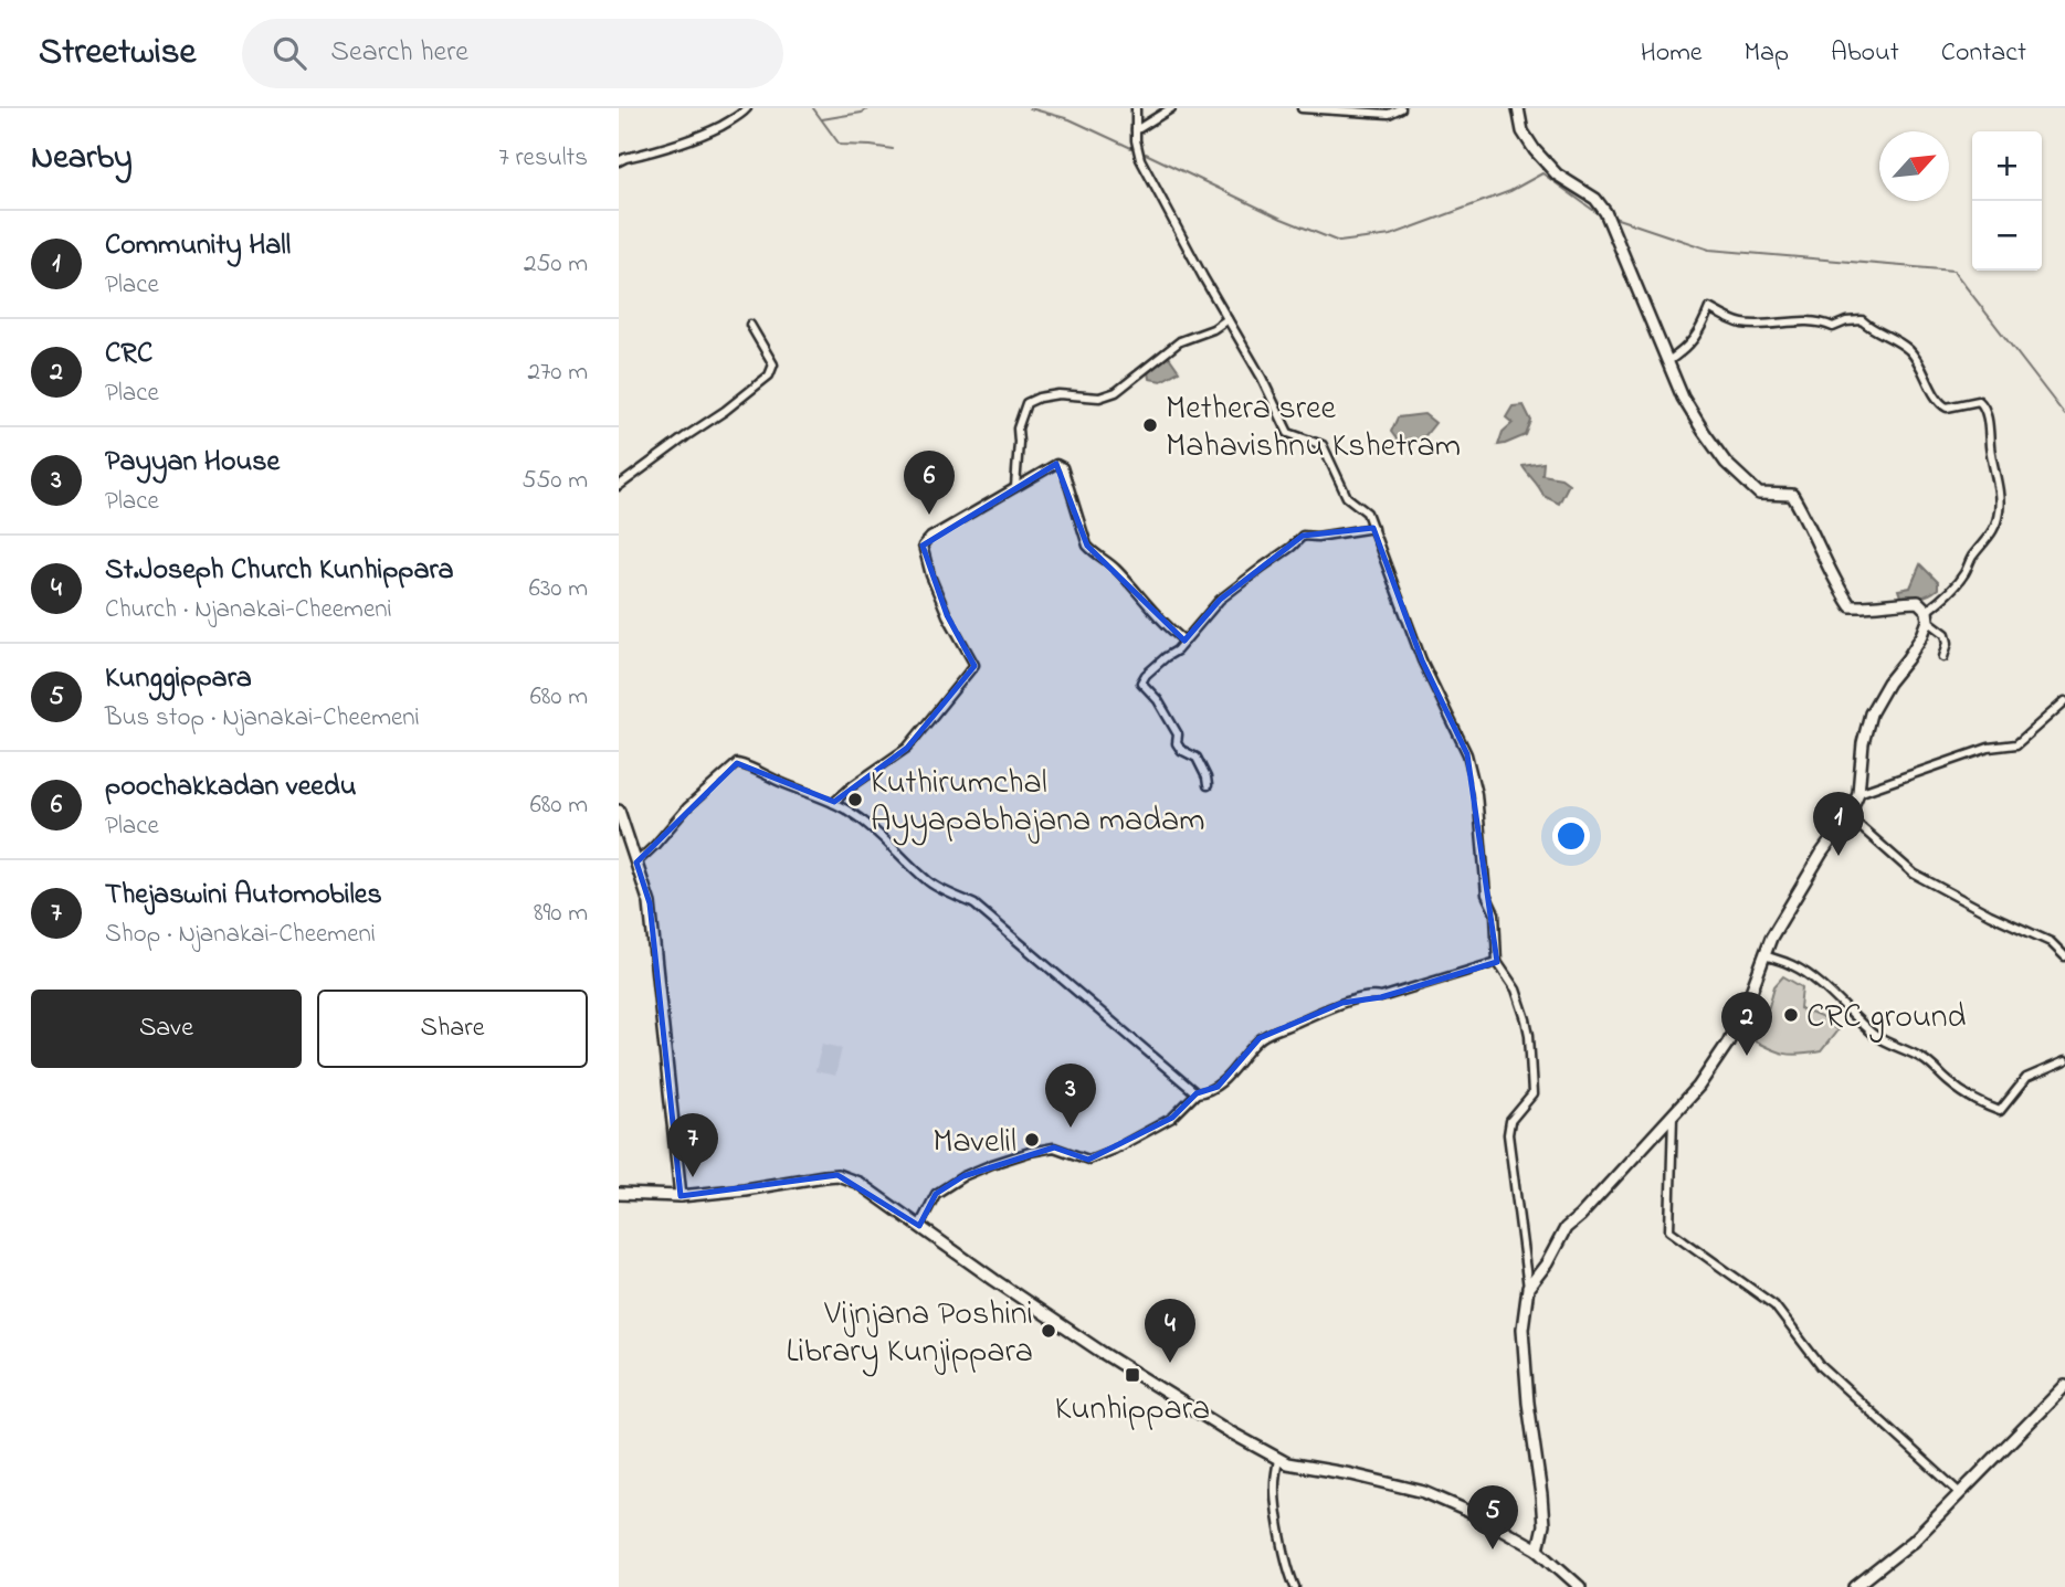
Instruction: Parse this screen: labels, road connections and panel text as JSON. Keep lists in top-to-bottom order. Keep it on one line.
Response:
{"places":{"other":["Methera sree Mahavishnu Kshetram","Kuthirumchal Ayyapabhajana madam","CRC ground","Mavelil","Vijnjana Poshini Library Kunjippara"],"transit":["Kunhippara"]},"north":"top right","page":{"header":"Streetwise","search":"Search here","nav":["Home","Map","About","Contact"],"heading":["Nearby","7 results"],"map_buttons":["+","−"],"list":[{"mark":"1","name":"Community Hall","note":"Place","value":"250 m"},{"mark":"2","name":"CRC","note":"Place","value":"270 m"},{"mark":"3","name":"Payyan House","note":"Place","value":"550 m"},{"mark":"4","name":"St.Joseph Church Kunhippara","note":"Church · Njanakai-Cheemeni","value":"630 m"},{"mark":"5","name":"Kunggippara","note":"Bus stop · Njanakai-Cheemeni","value":"680 m"},{"mark":"6","name":"poochakkadan veedu","note":"Place","value":"680 m"},{"mark":"7","name":"Thejaswini Automobiles","note":"Shop · Njanakai-Cheemeni","value":"890 m"}],"pins":["6","1","2","3","7","4","5"],"buttons":["Save","Share"]}}
